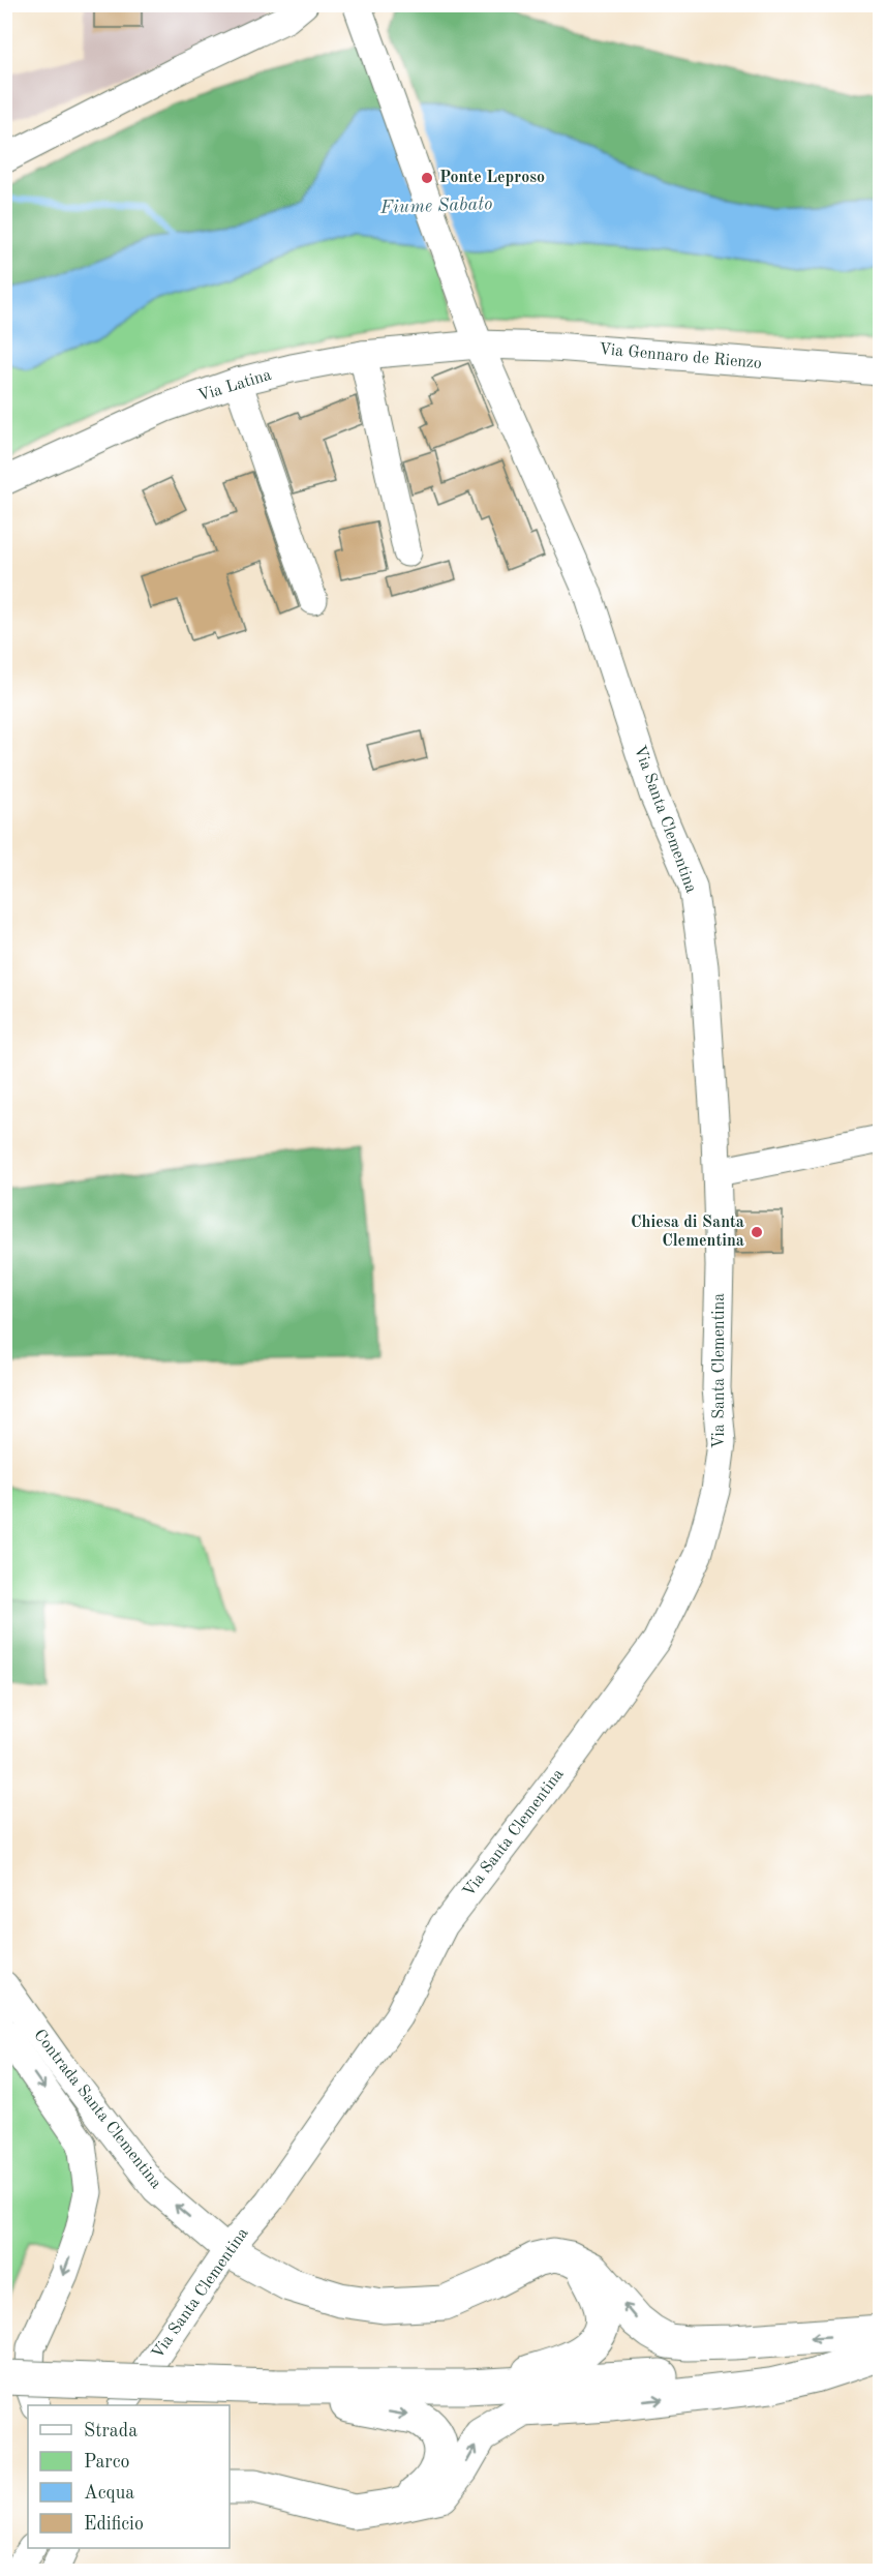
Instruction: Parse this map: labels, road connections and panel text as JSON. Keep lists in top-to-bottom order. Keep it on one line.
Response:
{"streets":{"street":["Via Gennaro de Rienzo","Via Latina","Via Santa Clementina","Contrada Santa Clementina"]},"crossings":[["Via Gennaro de Rienzo","Via Latina"],["Via Gennaro de Rienzo","Via Santa Clementina"],["Via Latina","Via Santa Clementina"],["Via Santa Clementina","Contrada Santa Clementina"]],"water":["Fiume Sabato"],"places":["Ponte Leproso","Chiesa di Santa Clementina"],"legend":["Strada","Parco","Acqua","Edificio"]}
